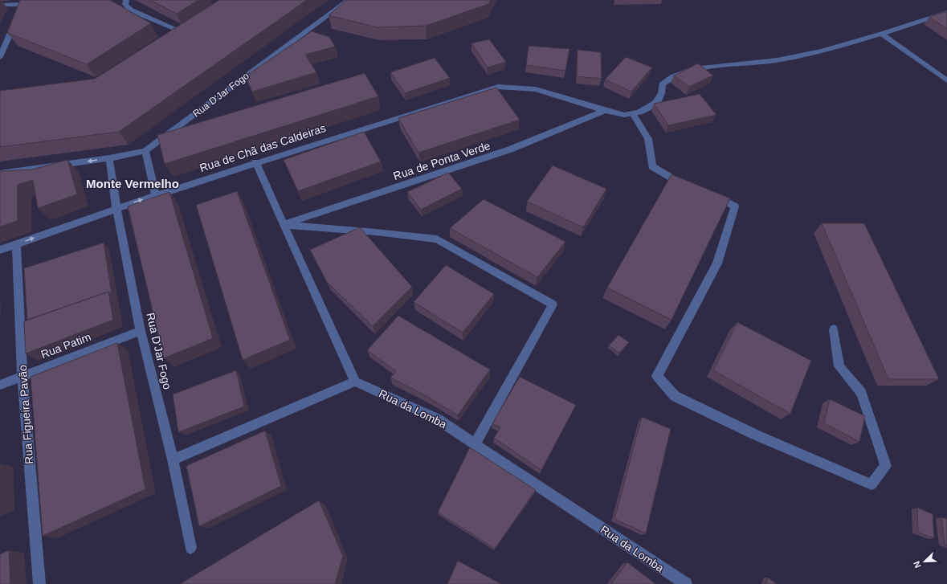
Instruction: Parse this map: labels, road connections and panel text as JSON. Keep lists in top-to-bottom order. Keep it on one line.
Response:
{"streets":{"street":["Rua D'Jar Fogo","Rua de Chã das Caldeiras","Rua de Ponta Verde","Rua Patim","Rua da Lomba","Rua Figueira Pavão"]},"crossings":[["Rua D'Jar Fogo","Rua de Chã das Caldeiras"],["Rua D'Jar Fogo","Rua Patim"],["Rua de Chã das Caldeiras","Rua de Ponta Verde"],["Rua de Chã das Caldeiras","Rua Figueira Pavão"],["Rua Patim","Rua Figueira Pavão"]],"districts":["Monte Vermelho"],"north":"bottom left"}
